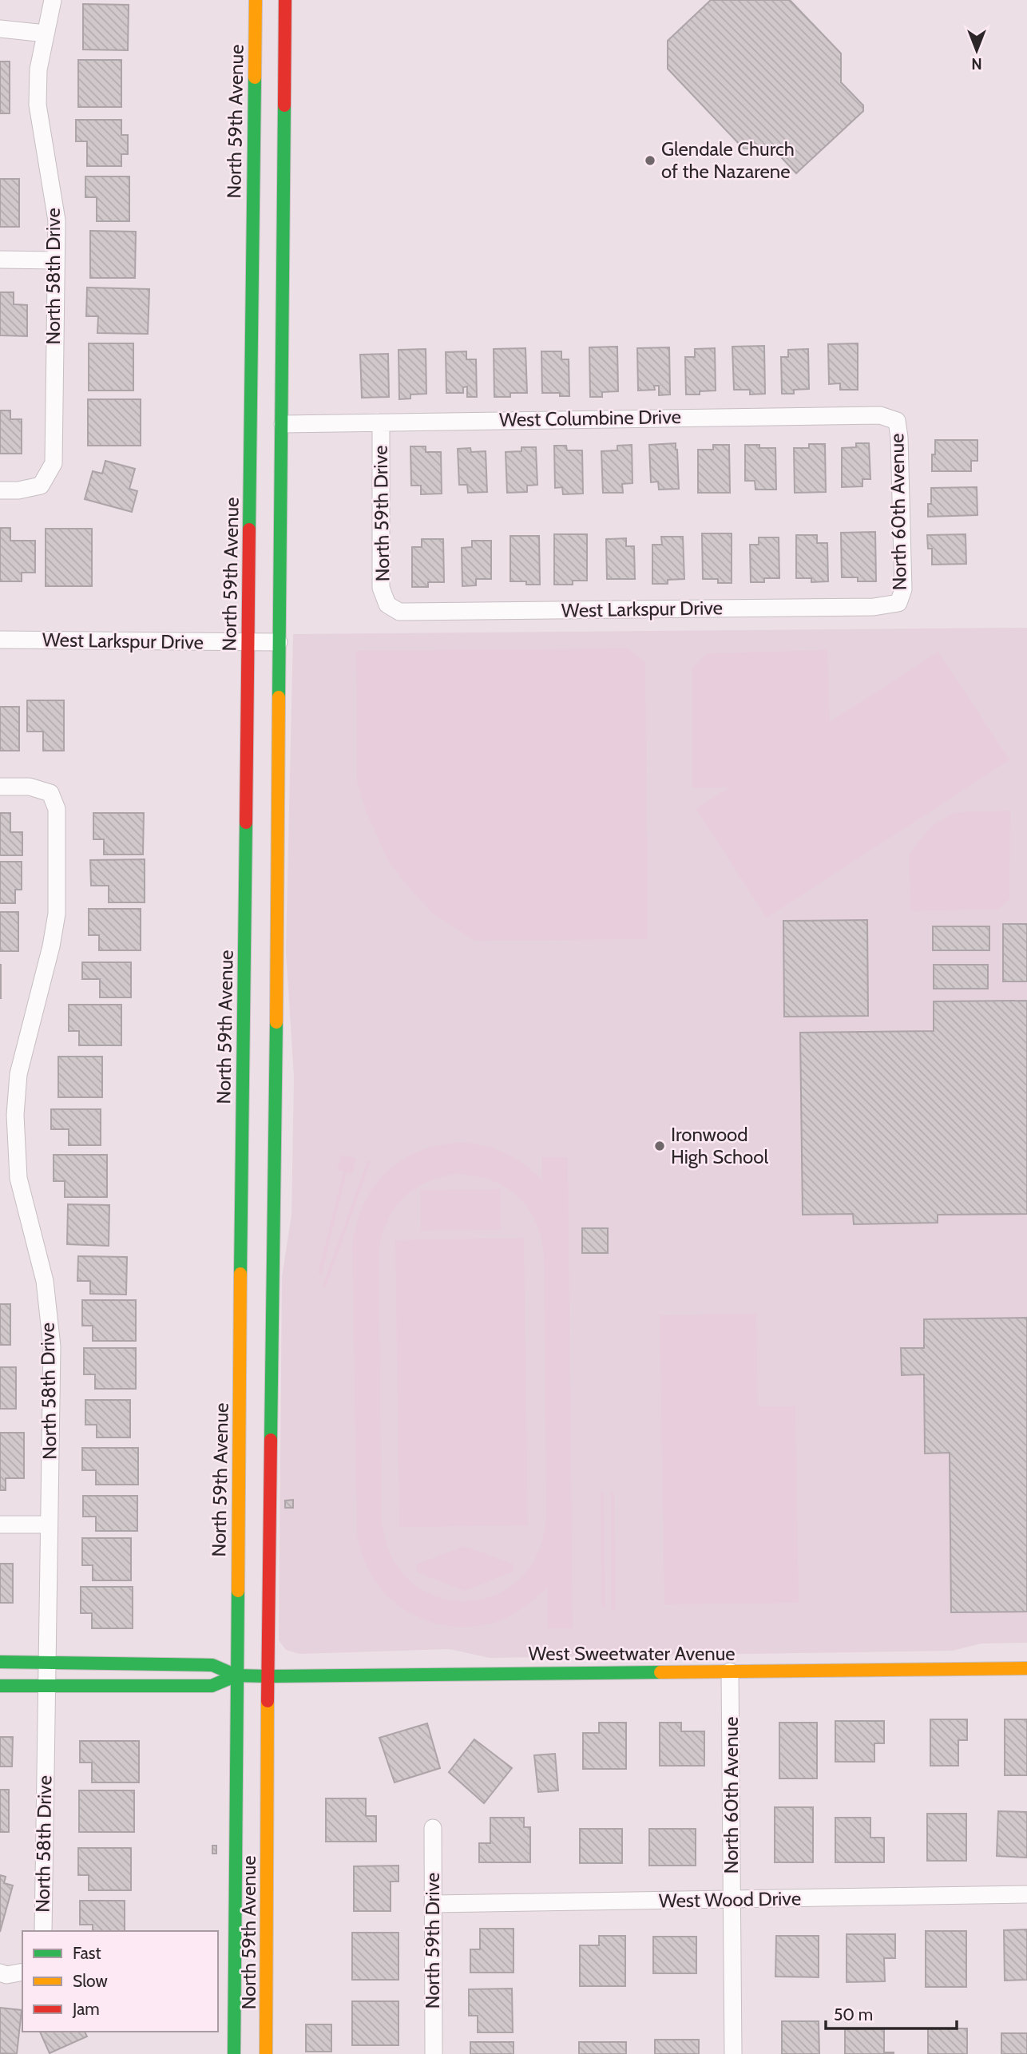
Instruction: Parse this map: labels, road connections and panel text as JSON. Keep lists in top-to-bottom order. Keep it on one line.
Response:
{"streets":{"main road":["North 59th Avenue","West Sweetwater Avenue"],"street":["North 58th Drive","West Columbine Drive","North 60th Avenue","North 59th Drive","West Larkspur Drive","West Wood Drive"]},"crossings":[["North 59th Avenue","West Columbine Drive"],["North 59th Avenue","West Larkspur Drive"],["North 59th Avenue","West Sweetwater Avenue"],["West Columbine Drive","North 60th Avenue"],["West Columbine Drive","North 59th Drive"],["North 60th Avenue","West Larkspur Drive"],["North 60th Avenue","West Sweetwater Avenue"],["North 60th Avenue","West Wood Drive"],["North 59th Drive","West Larkspur Drive"],["North 59th Drive","West Wood Drive"]],"places":["Glendale Church of the Nazarene","Ironwood High School"],"legend":["Fast","Slow","Jam"],"scale_bar":"50 m","north":"bottom"}
